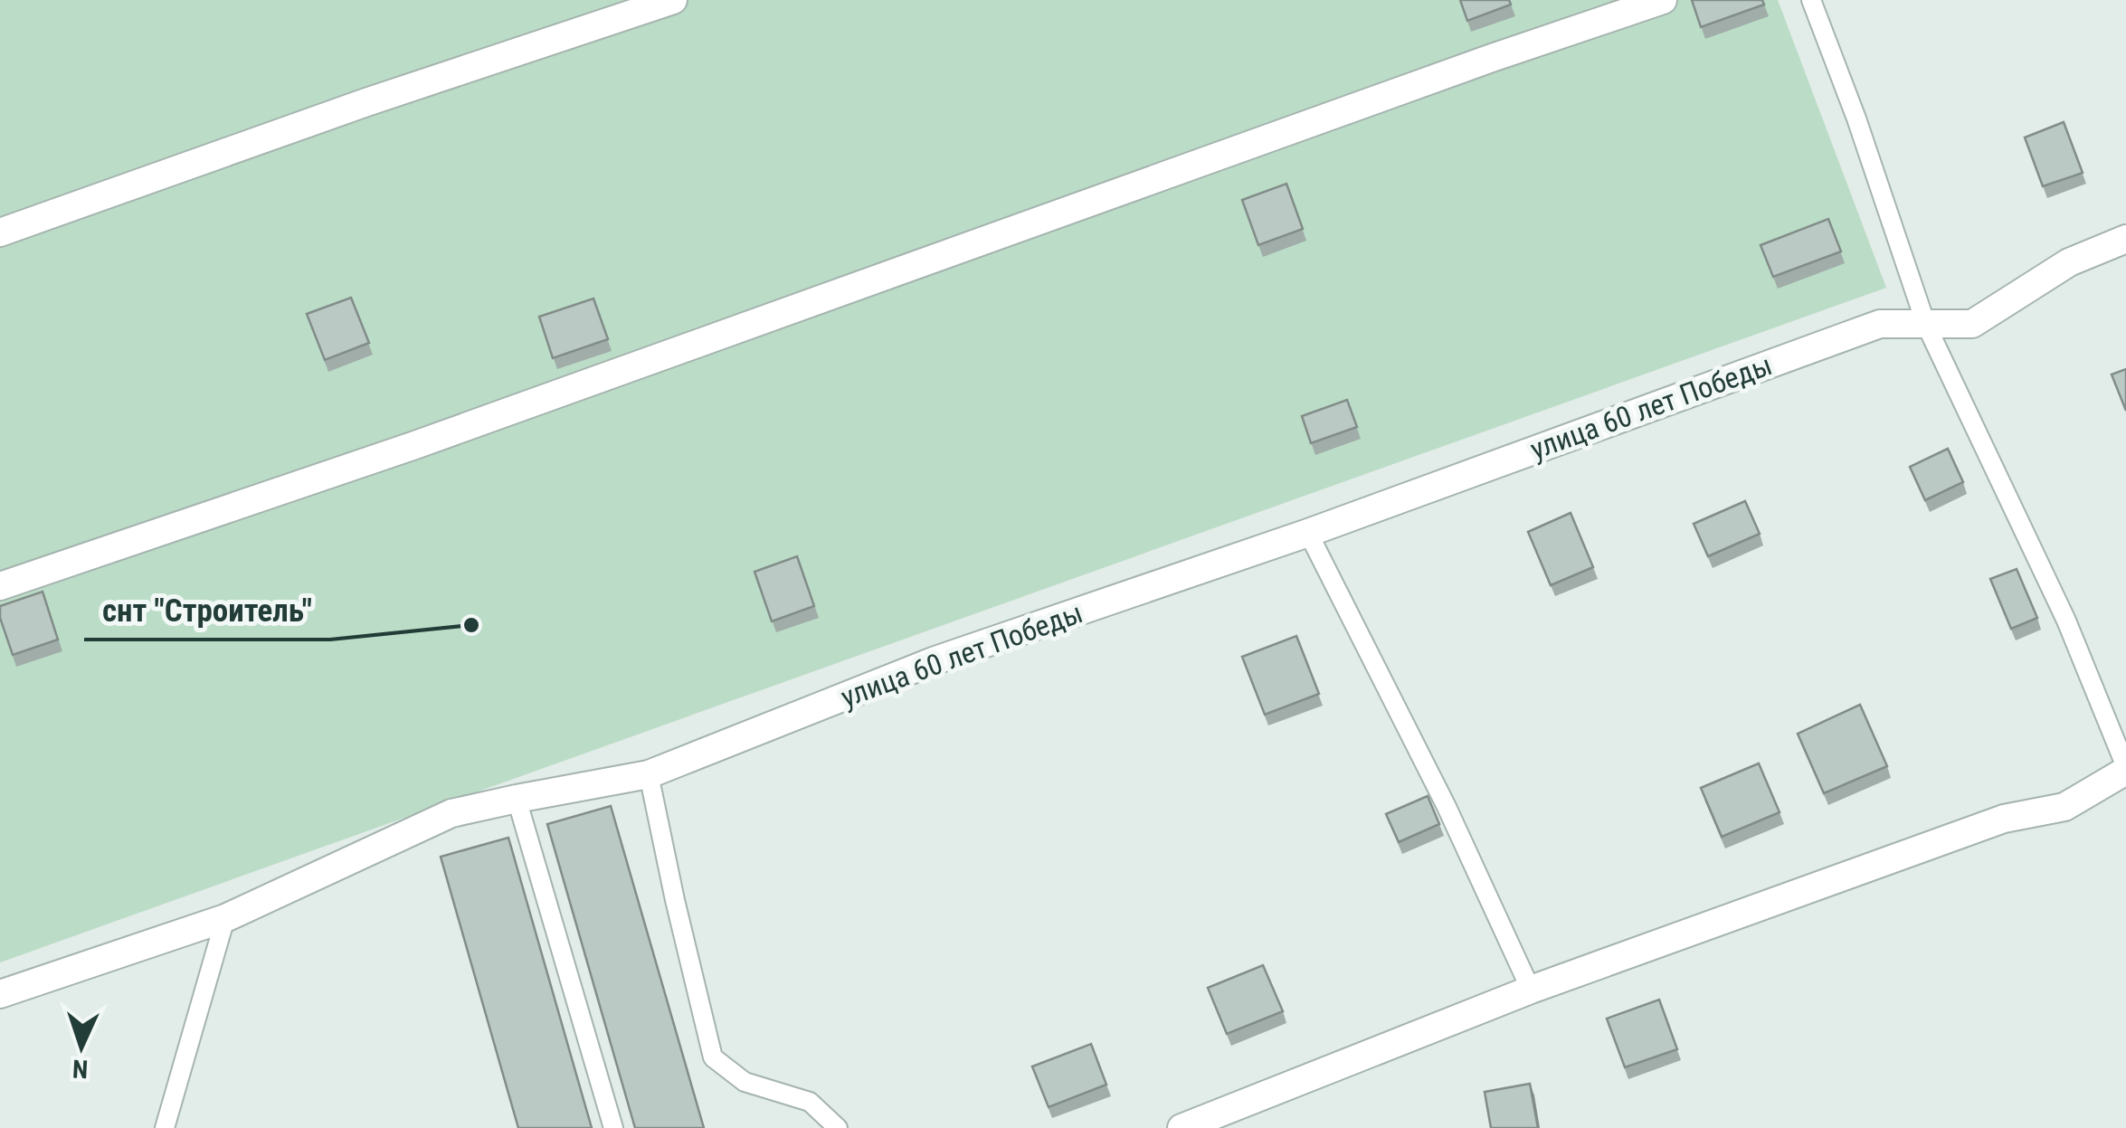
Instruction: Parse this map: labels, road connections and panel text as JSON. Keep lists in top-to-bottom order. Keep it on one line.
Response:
{"streets":{"street":["улица 60 лет Победы"]},"places":["снт \"Строитель\""],"north":"bottom"}
